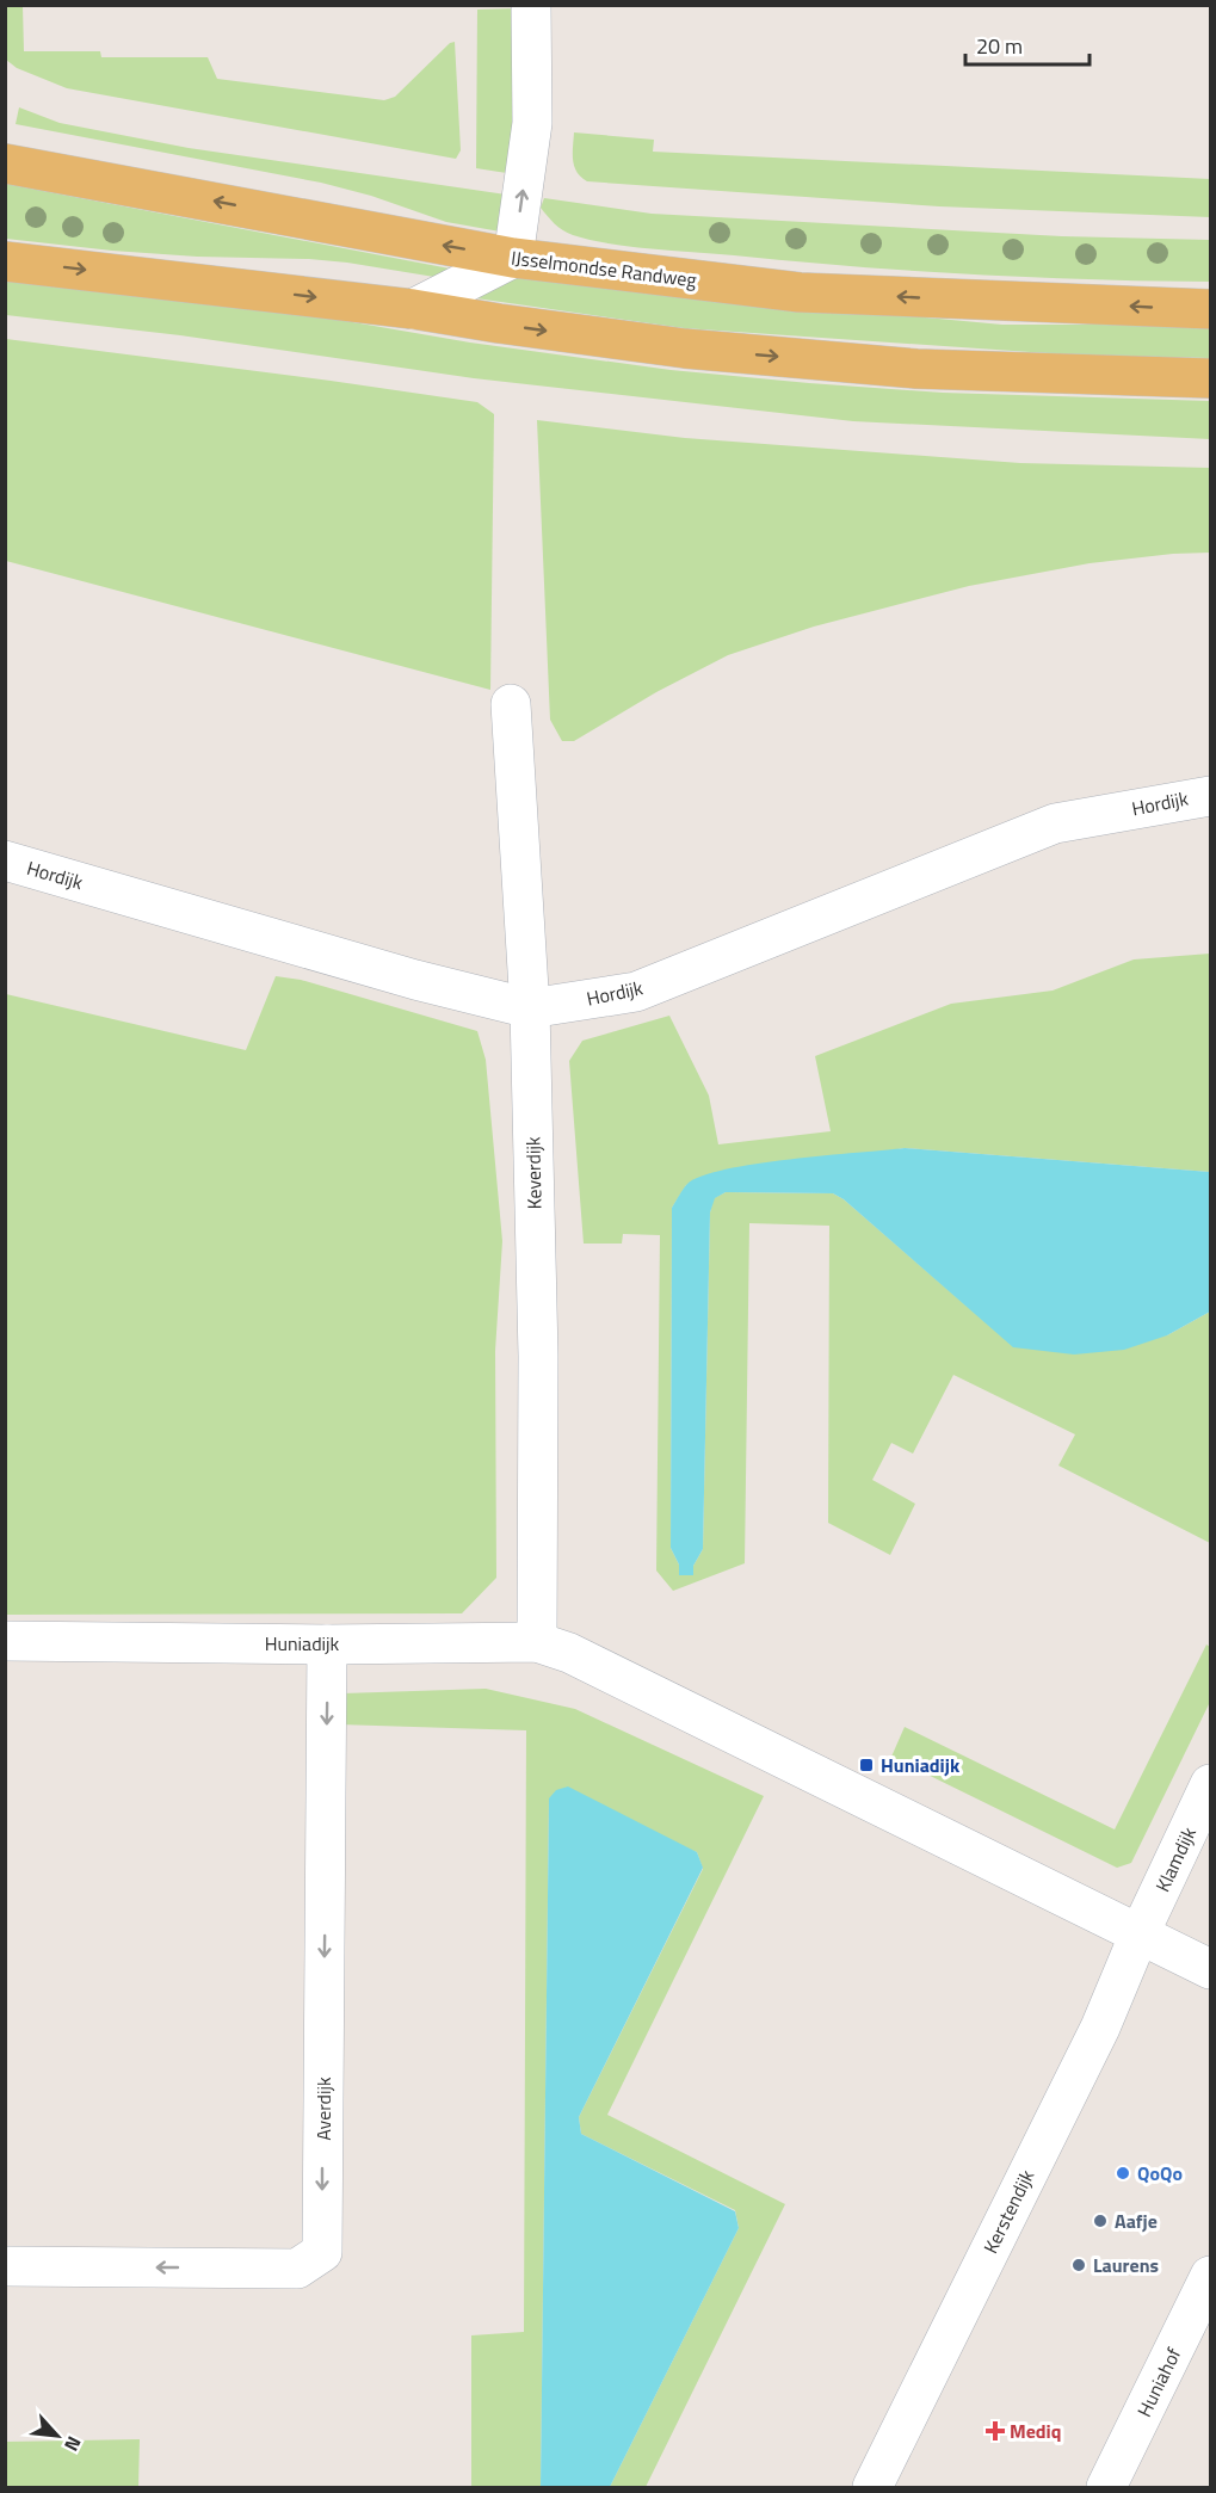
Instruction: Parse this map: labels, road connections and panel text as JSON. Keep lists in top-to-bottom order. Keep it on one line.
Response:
{"streets":{"main road":["IJsselmondse Randweg"],"street":["Hordijk","Keverdijk","Huniadijk","Klamdijk","Averdijk","Kerstendijk","Huniahof"]},"crossings":[["Hordijk","Keverdijk"],["Keverdijk","Huniadijk"],["Huniadijk","Klamdijk"],["Huniadijk","Averdijk"],["Huniadijk","Kerstendijk"],["Klamdijk","Kerstendijk"]],"places":{"transit":["Huniadijk"],"other":["QoQo","Aafje","Laurens"],"health":["Mediq"]},"scale_bar":"20 m","north":"bottom right"}
